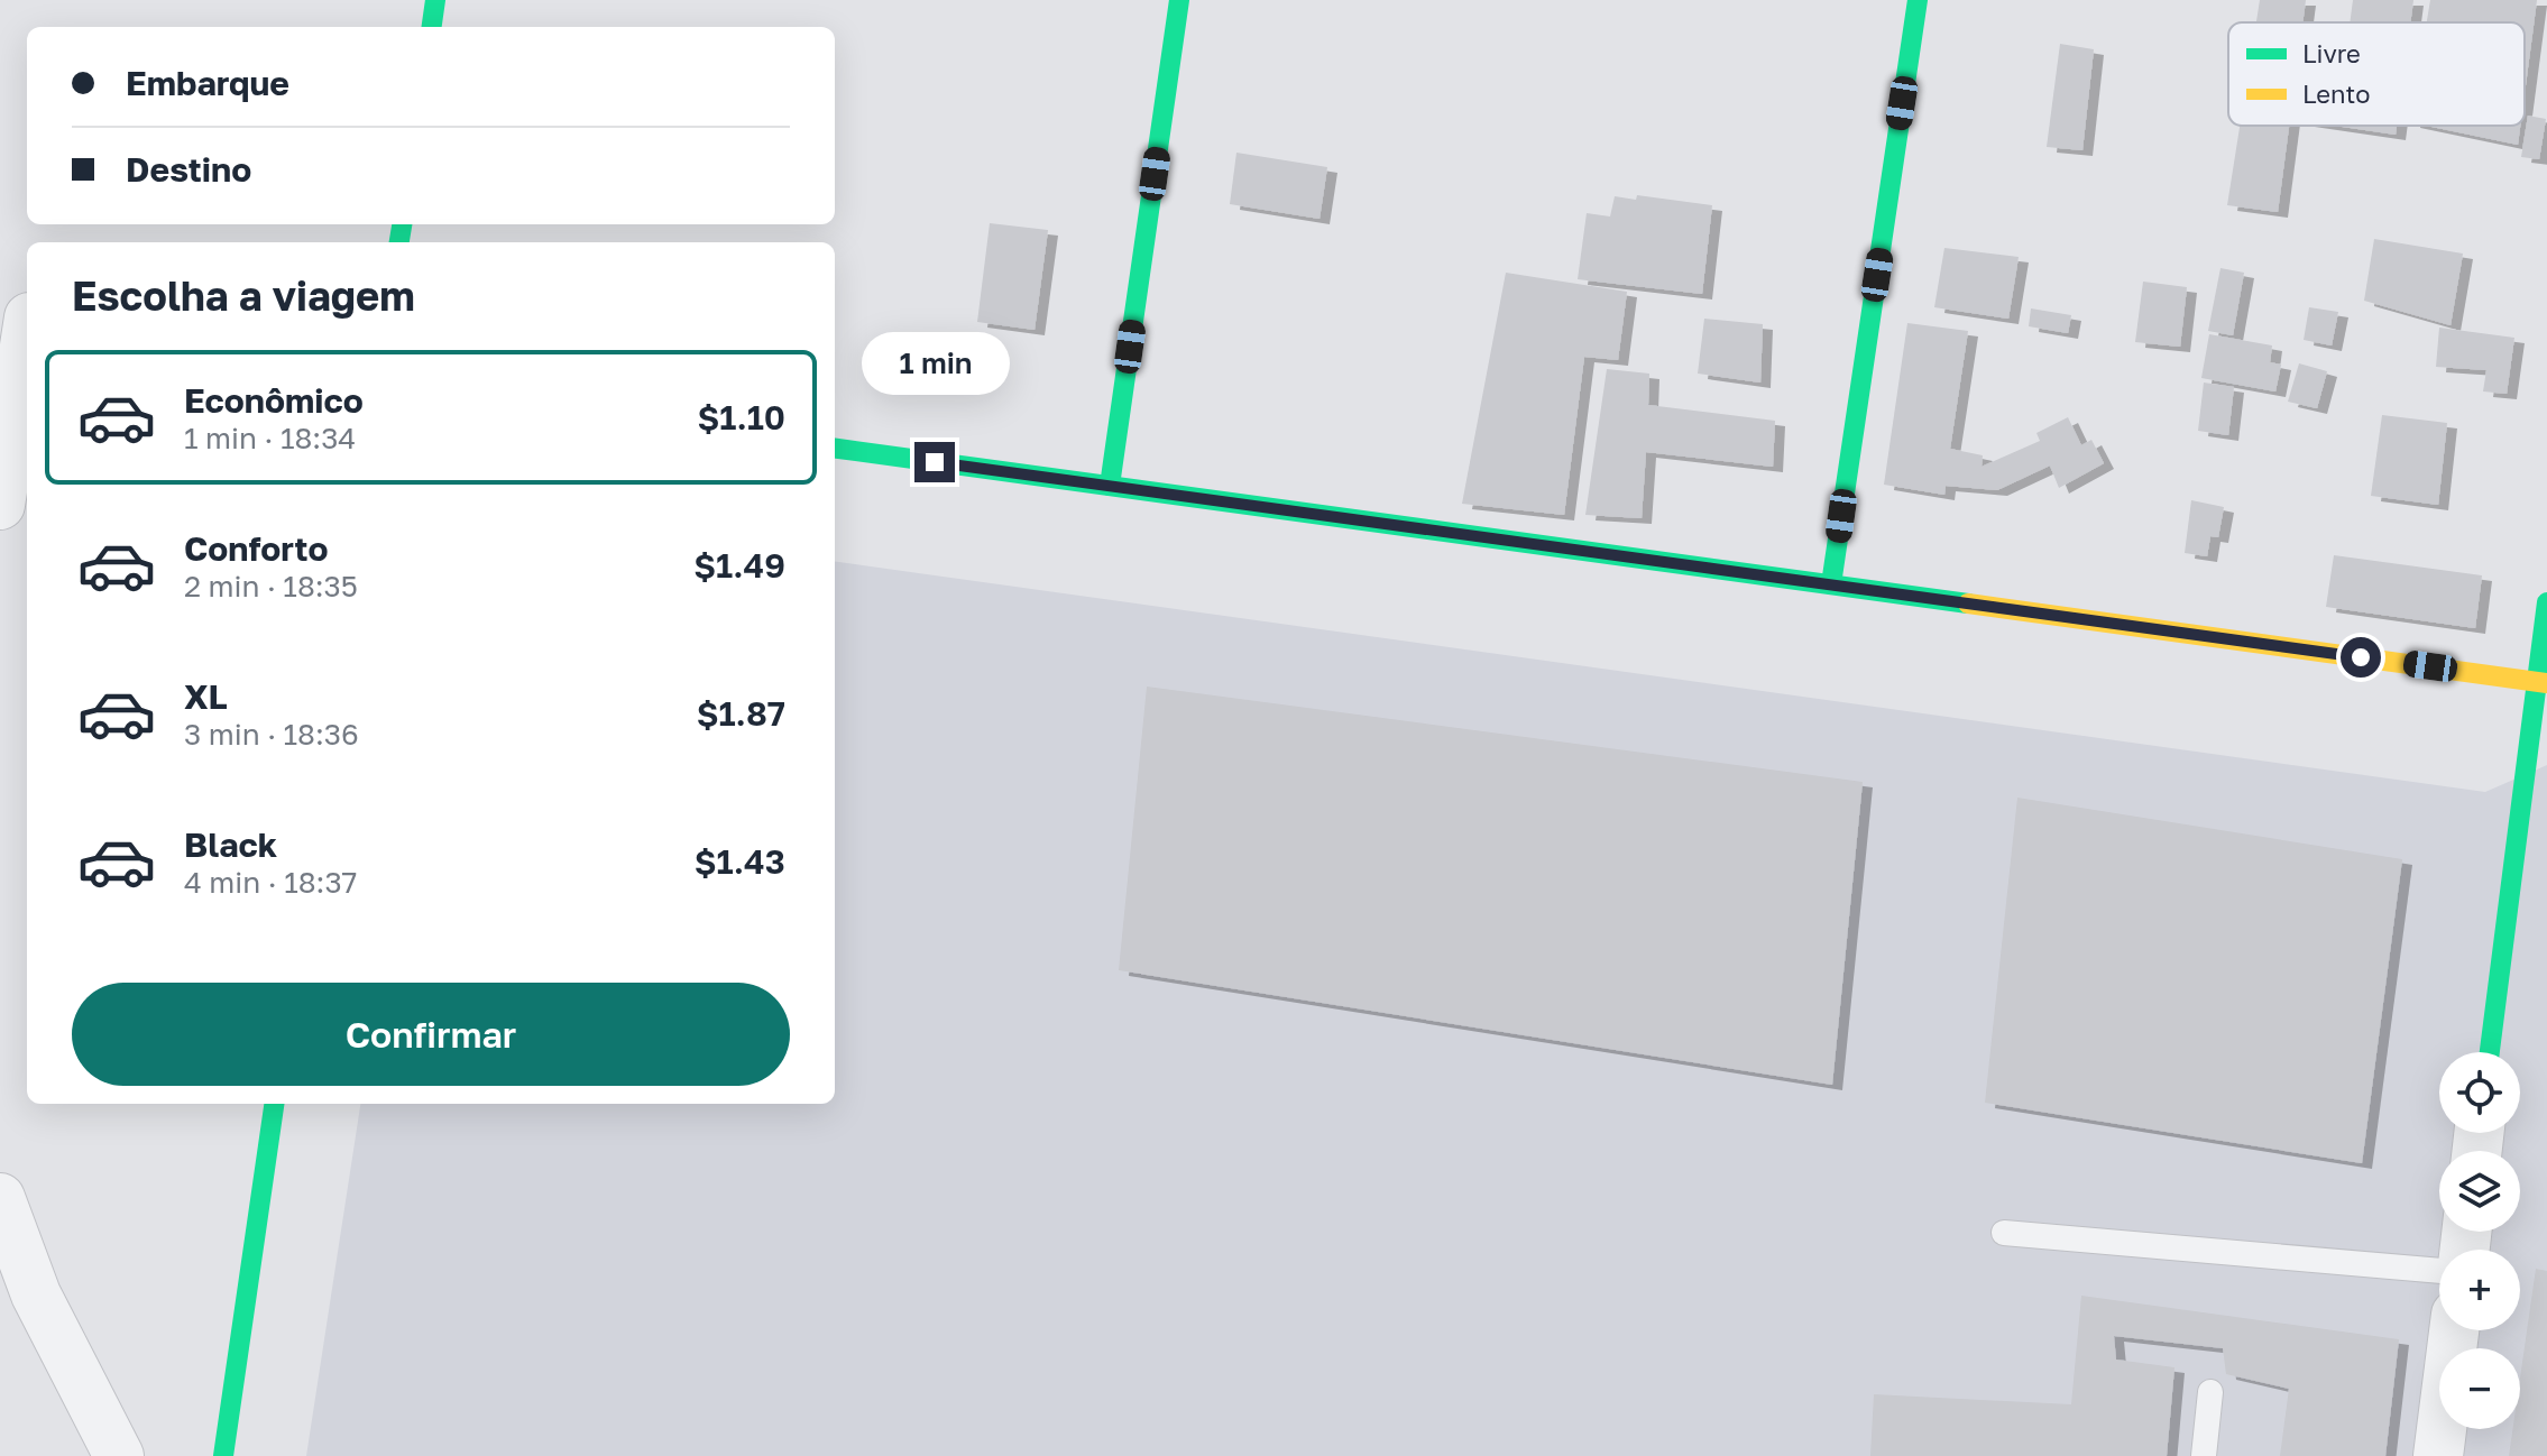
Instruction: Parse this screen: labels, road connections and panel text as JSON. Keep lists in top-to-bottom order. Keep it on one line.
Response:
{"legend":["Livre","Lento"],"page":{"banner":["Embarque","Destino"],"heading":"Escolha a viagem","bubble":"1 min","list":[{"name":"Econômico","note":"1 min · 18:34","value":"$1.10"},{"name":"Conforto","note":"2 min · 18:35","value":"$1.49"},{"name":"XL","note":"3 min · 18:36","value":"$1.87"},{"name":"Black","note":"4 min · 18:37","value":"$1.43"}],"buttons":"Confirmar","map_buttons":["+","−"]}}
